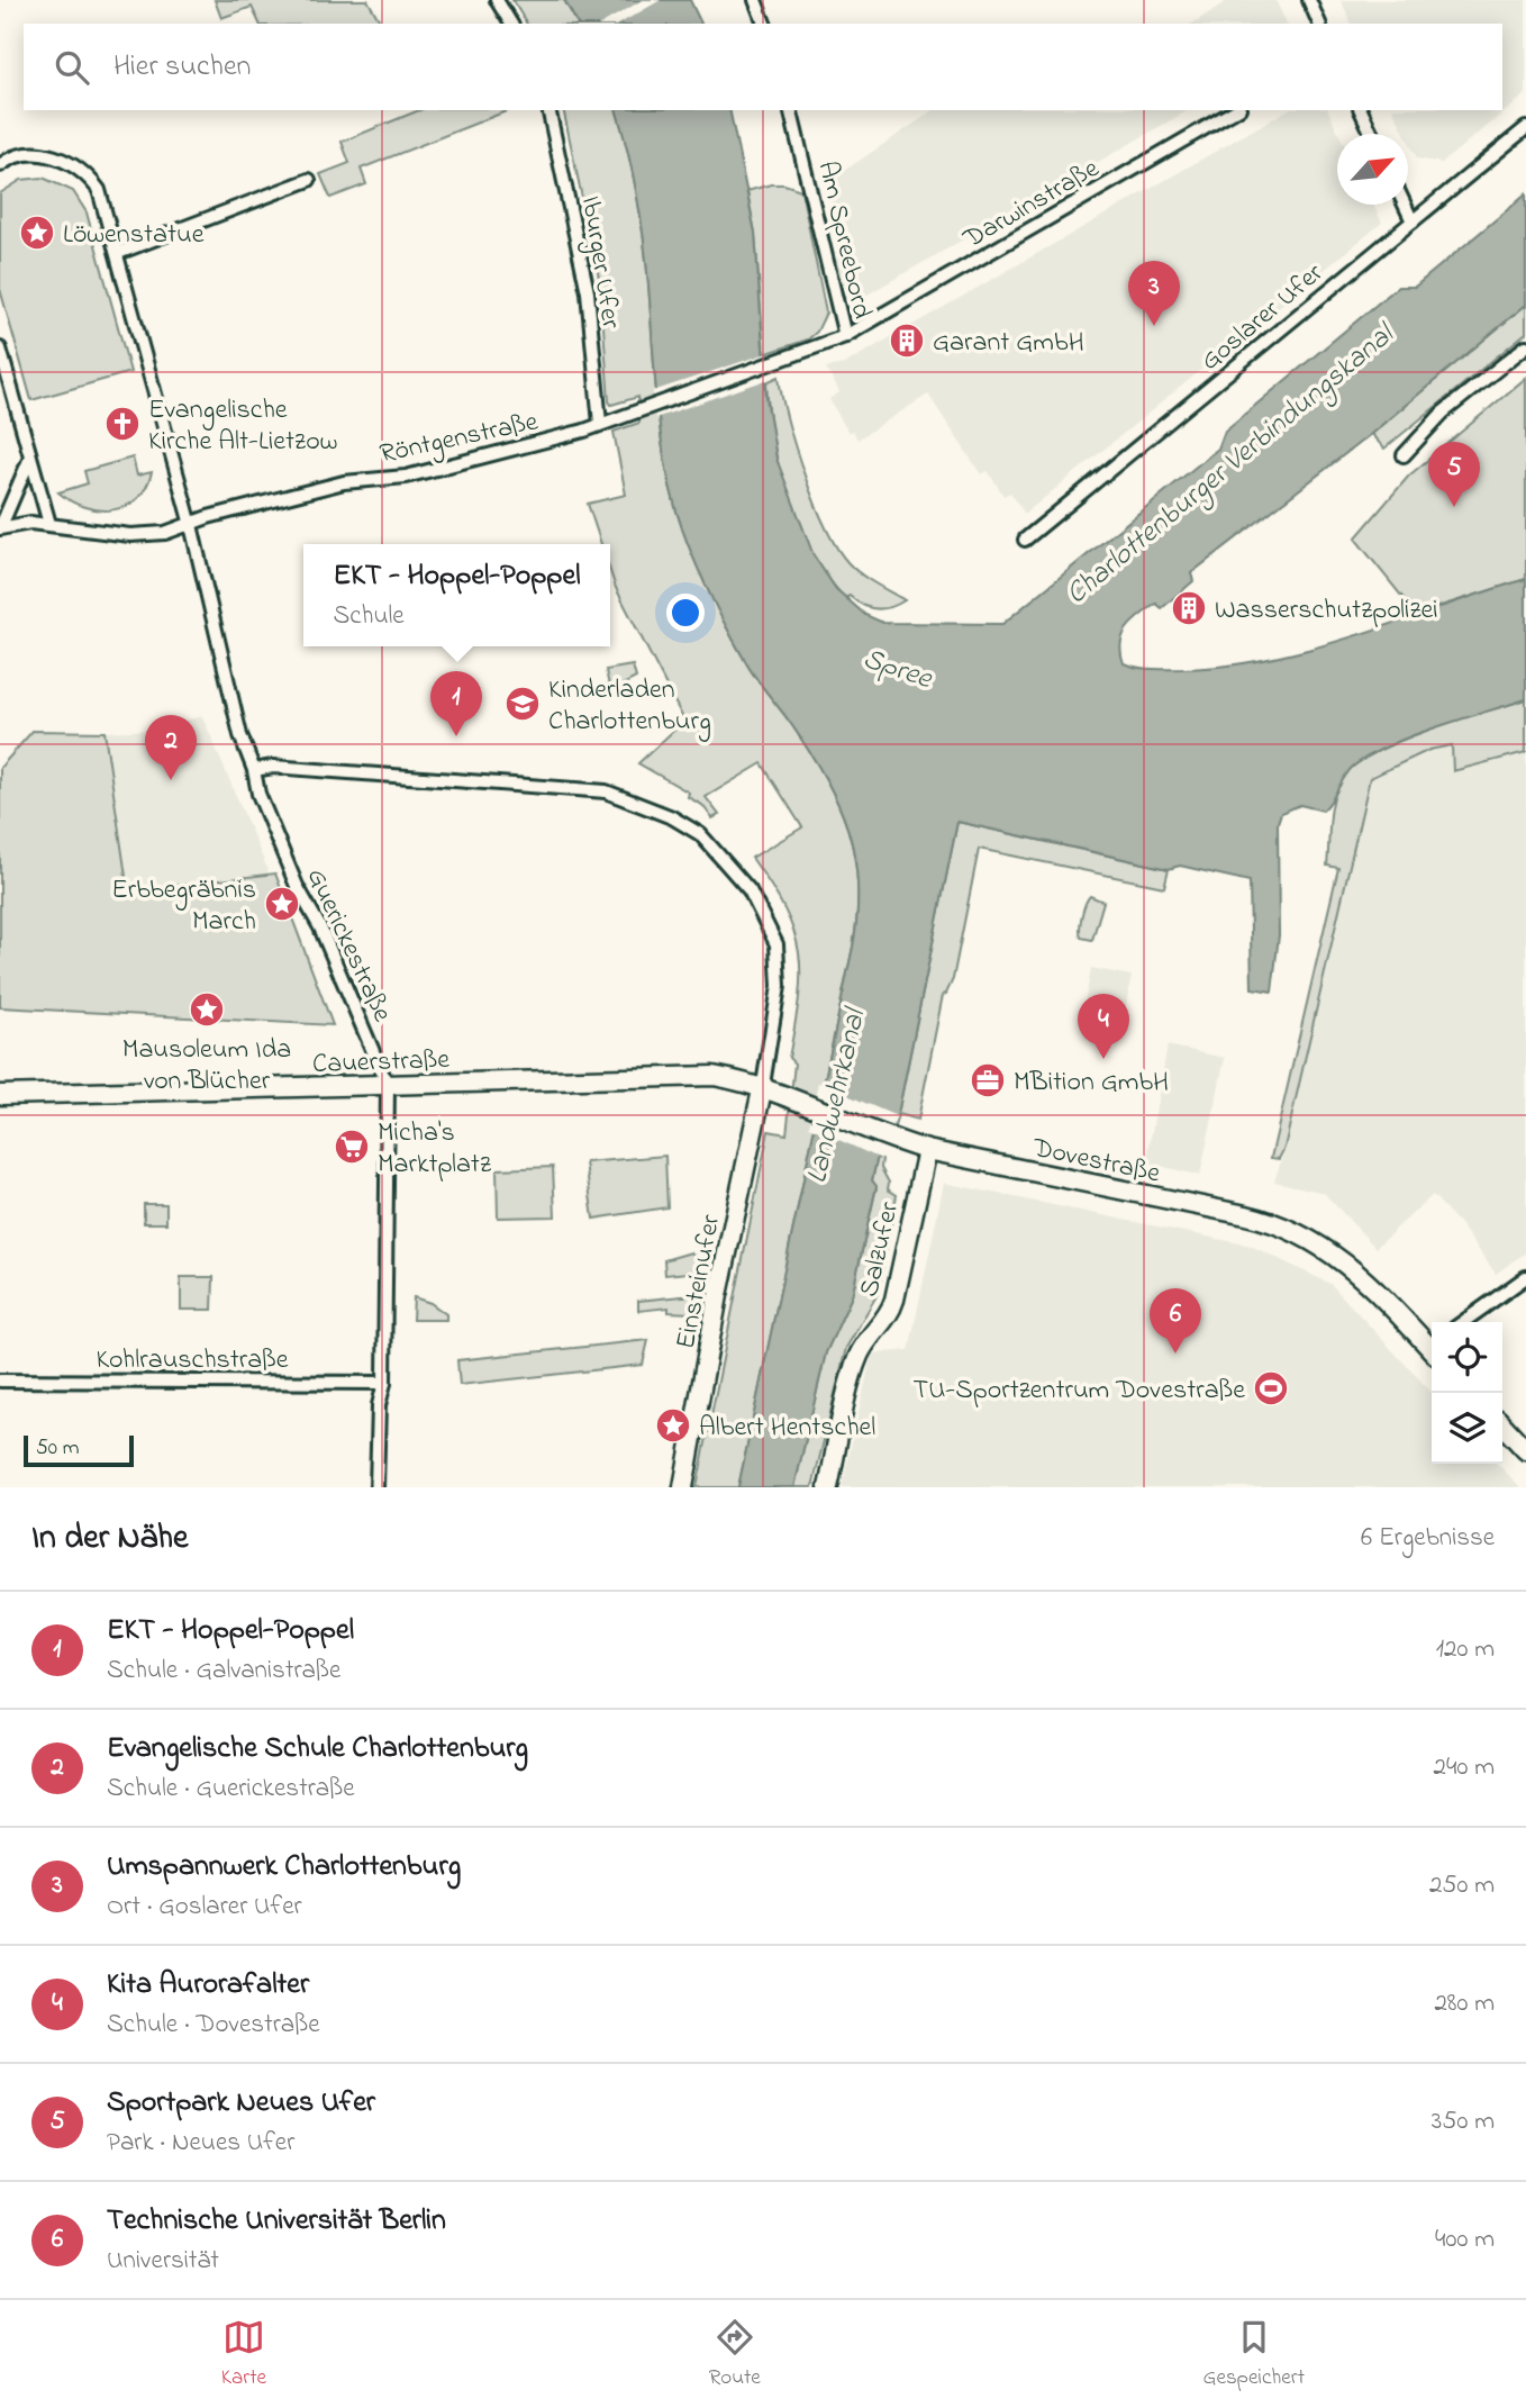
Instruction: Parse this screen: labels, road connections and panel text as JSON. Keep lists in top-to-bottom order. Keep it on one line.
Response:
{"streets":{"street":["Darwinstraße","Am Spreebord","Iburger Ufer","Goslarer Ufer","Röntgenstraße","Guerickestraße","Cauerstraße","Dovestraße","Salzufer","Einsteinufer","Kohlrauschstraße"]},"crossings":[["Darwinstraße","Am Spreebord"],["Darwinstraße","Röntgenstraße"],["Iburger Ufer","Röntgenstraße"],["Röntgenstraße","Guerickestraße"],["Guerickestraße","Cauerstraße"],["Guerickestraße","Kohlrauschstraße"],["Cauerstraße","Dovestraße"],["Cauerstraße","Einsteinufer"],["Dovestraße","Salzufer"]],"water":["Charlottenburger Verbindungskanal","Spree","Landwehrkanal"],"places":{"place":["Löwenstatue","Erbbegräbnis March","Mausoleum Ida von Blücher","Albert Hentschel"],"building":["Garant GmbH","Wasserschutzpolizei"],"church":["Evangelische Kirche Alt-Lietzow"],"school or university":["Kinderladen Charlottenburg"],"office":["MBition GmbH"],"supermarket":["Micha's Marktplatz"],"sports":["TU-Sportzentrum Dovestraße"]},"scale_bar":"50 m","north":"top right","page":{"search":"Hier suchen","pins":["3","5","1","2","4","6"],"popup":["EKT - Hoppel-Poppel","Schule"],"scale":"50 m","heading":["In der Nähe","6 Ergebnisse"],"list":[{"mark":"1","name":"EKT - Hoppel-Poppel","note":"Schule · Galvanistraße","value":"120 m"},{"mark":"2","name":"Evangelische Schule Charlottenburg","note":"Schule · Guerickestraße","value":"240 m"},{"mark":"3","name":"Umspannwerk Charlottenburg","note":"Ort · Goslarer Ufer","value":"250 m"},{"mark":"4","name":"Kita Aurorafalter","note":"Schule · Dovestraße","value":"280 m"},{"mark":"5","name":"Sportpark Neues Ufer","note":"Park · Neues Ufer","value":"350 m"},{"mark":"6","name":"Technische Universität Berlin","note":"Universität","value":"400 m"}],"nav":["Karte","Route","Gespeichert"]}}
